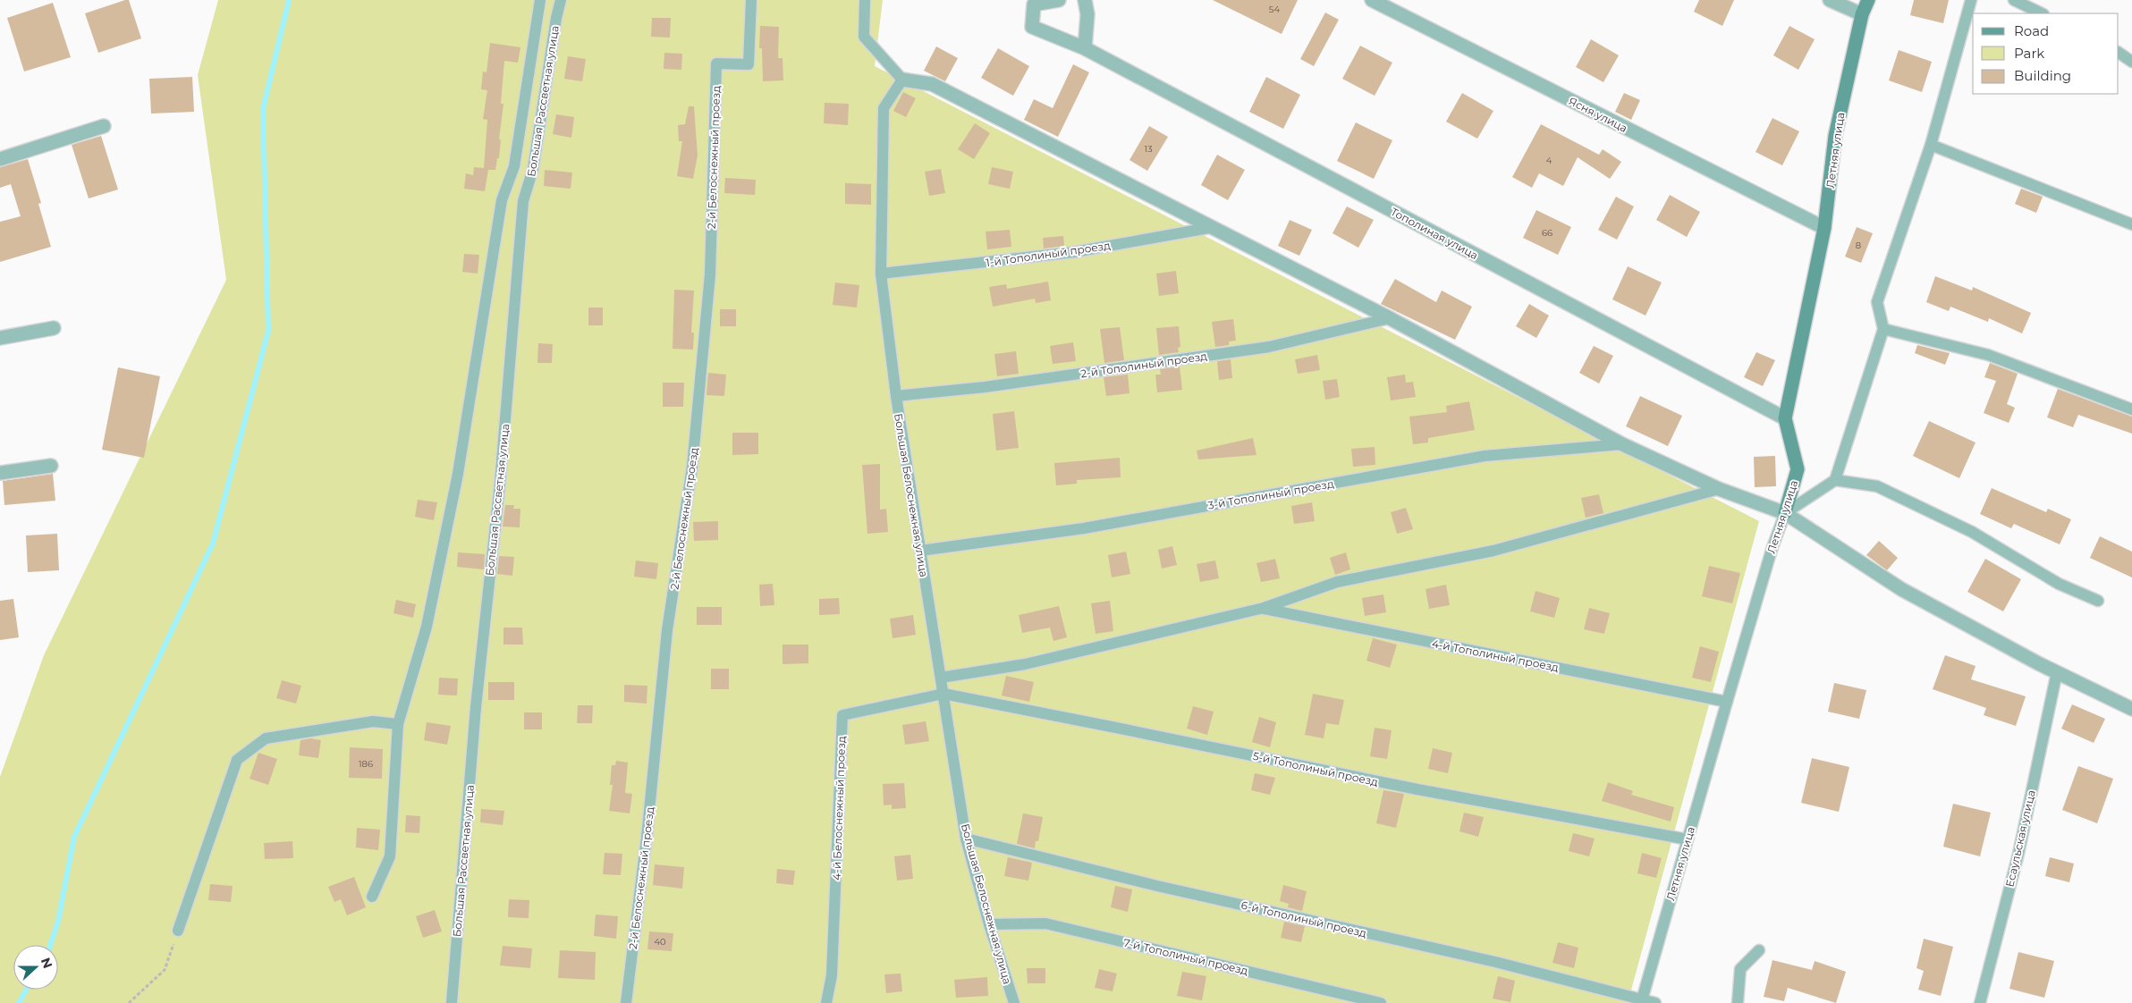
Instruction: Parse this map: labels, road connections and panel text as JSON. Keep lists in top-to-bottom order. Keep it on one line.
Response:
{"streets":{"street":["Ясня улица","Летняя улица","Тополиная улица"],"lane":["Большая Рассветная улица","2-й Белоснежный проезд","1-й Тополиный проезд","2-й Тополиный проезд","3-й Тополиный проезд","Большая Белоснежная улица","4-й Тополиный проезд","5-й Тополиный проезд","4-й Белоснежный проезд","Есаульская улица","6-й Тополиный проезд","7-й Тополиный проезд"]},"crossings":[["Ясня улица","Летняя улица"],["Летняя улица","Тополиная улица"],["Летняя улица","4-й Тополиный проезд"],["Летняя улица","5-й Тополиный проезд"],["Летняя улица","6-й Тополиный проезд"],["1-й Тополиный проезд","Большая Белоснежная улица"],["2-й Тополиный проезд","Большая Белоснежная улица"],["3-й Тополиный проезд","Большая Белоснежная улица"],["Большая Белоснежная улица","5-й Тополиный проезд"],["Большая Белоснежная улица","4-й Белоснежный проезд"],["Большая Белоснежная улица","6-й Тополиный проезд"],["Большая Белоснежная улица","7-й Тополиный проезд"],["5-й Тополиный проезд","4-й Белоснежный проезд"]],"house_numbers":["54","13","4","66","8","186","40"],"legend":["Road","Park","Building"],"north":"right"}
